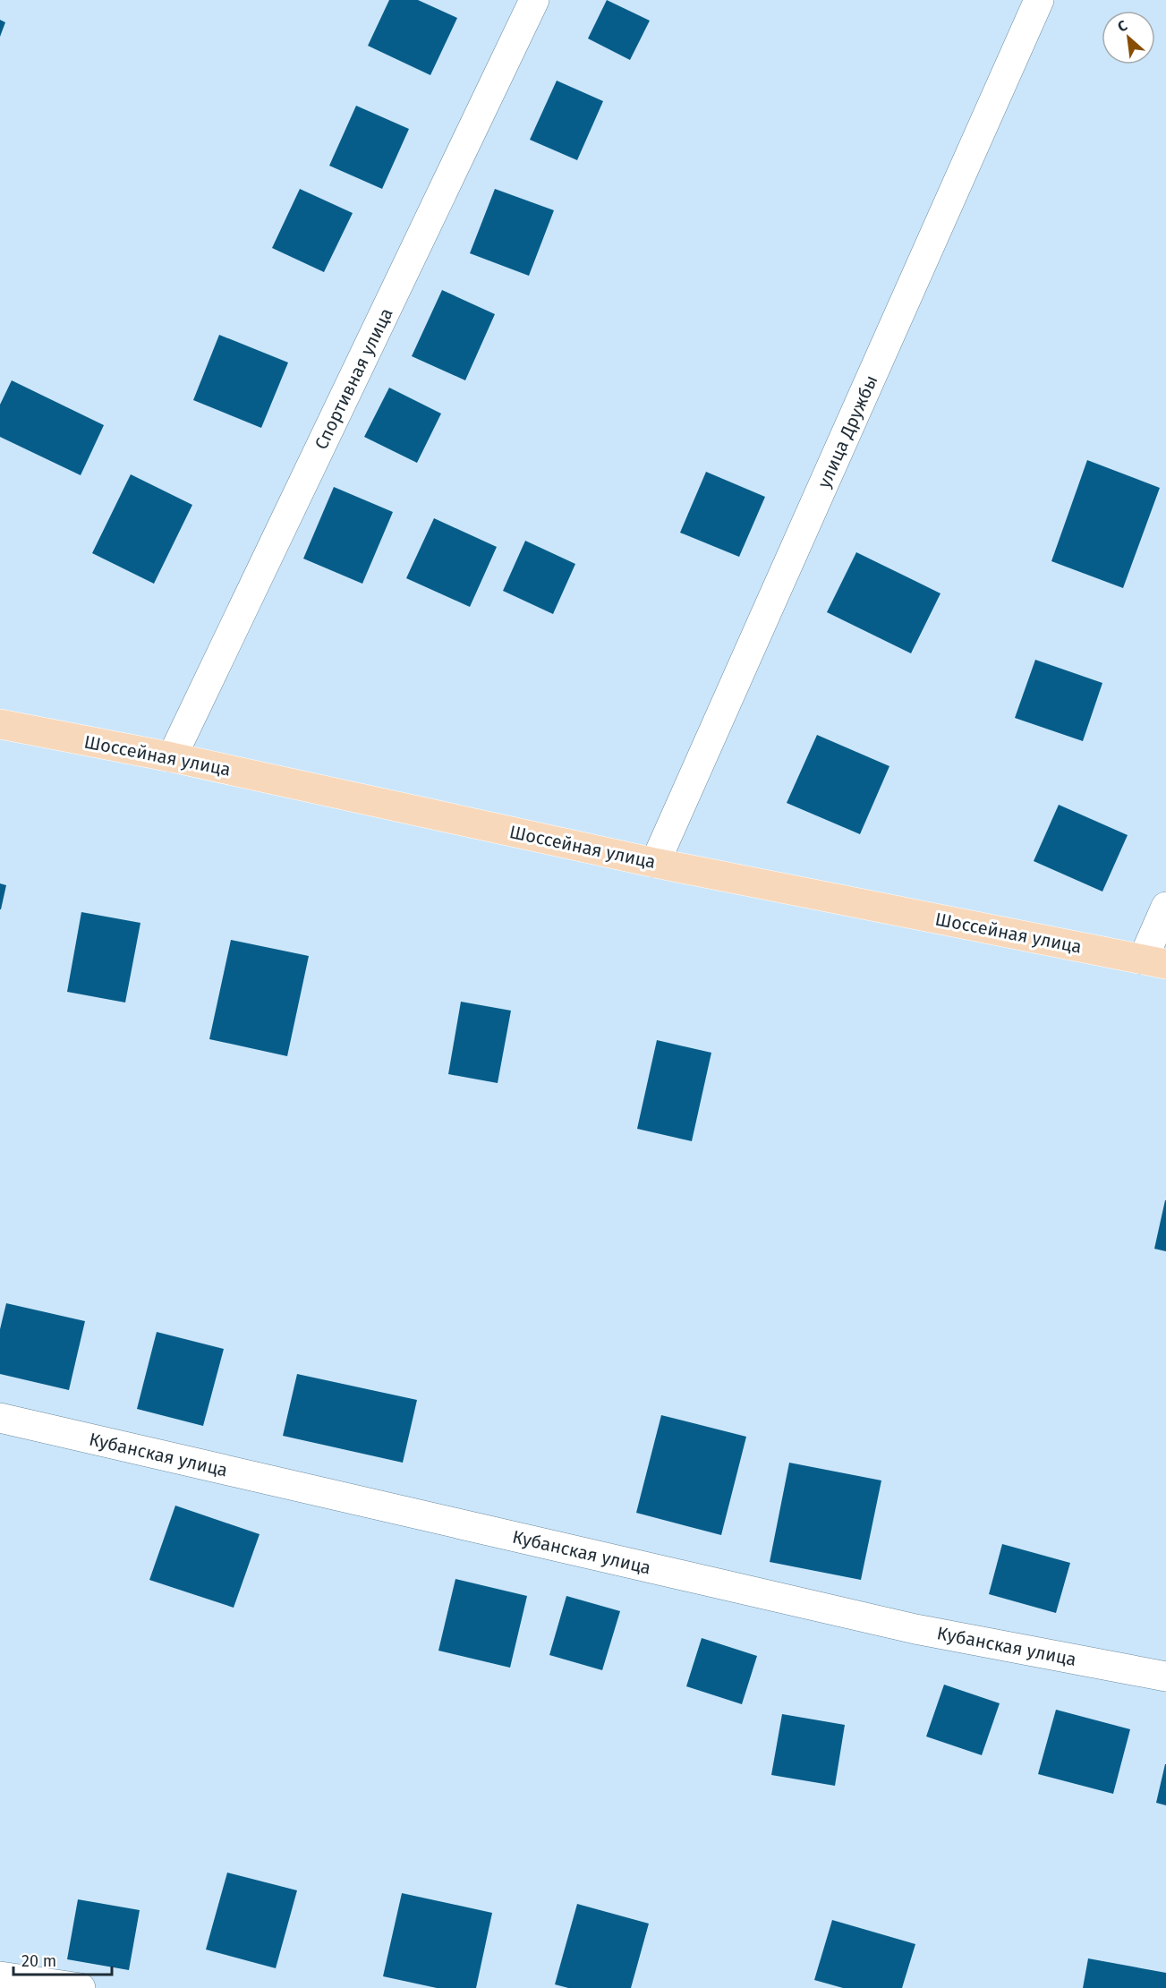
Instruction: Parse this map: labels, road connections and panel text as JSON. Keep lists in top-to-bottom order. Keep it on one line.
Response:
{"streets":{"main road":["Шоссейная улица"],"street":["Спортивная улица","улица Дружбы","Кубанская улица"]},"crossings":[["Спортивная улица","Шоссейная улица"],["улица Дружбы","Шоссейная улица"]],"scale_bar":"20 m","north":"top left"}
